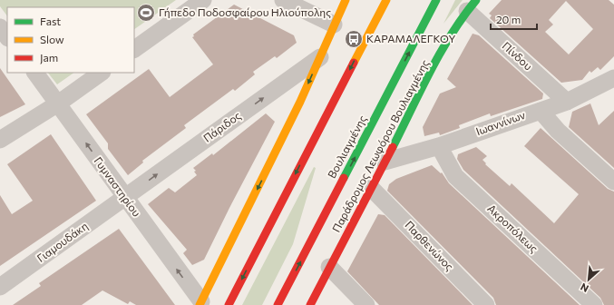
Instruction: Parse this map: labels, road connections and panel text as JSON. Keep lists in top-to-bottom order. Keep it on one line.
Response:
{"streets":{"main road":["Παράδρομος Λεωφόρου Βουλιαγμένης","Βουλιαγμένης"],"street":["Πίνδου","Ιωαννίνων","Πάριδος","Γυμναστηρίου","Ακροπόλεως","Γιαμουδάκη","Παρθενώνος"]},"crossings":[["Πίνδου","Ιωαννίνων"],["Πίνδου","Παράδρομος Λεωφόρου Βουλιαγμένης"],["Ιωαννίνων","Παράδρομος Λεωφόρου Βουλιαγμένης"],["Ιωαννίνων","Ακροπόλεως"],["Πάριδος","Γυμναστηρίου"],["Πάριδος","Γιαμουδάκη"],["Παράδρομος Λεωφόρου Βουλιαγμένης","Παρθενώνος"],["Γυμναστηρίου","Γιαμουδάκη"]],"one_way":["Γυμναστηρίου"],"places":{"sports":["Γήπεδο Ποδοσφαίρου Ηλιούπολης"],"bus stop":["ΚΑΡΑΜΑΛΕΓΚΟΥ"]},"legend":["Fast","Slow","Jam"],"scale_bar":"20 m","north":"bottom left"}
